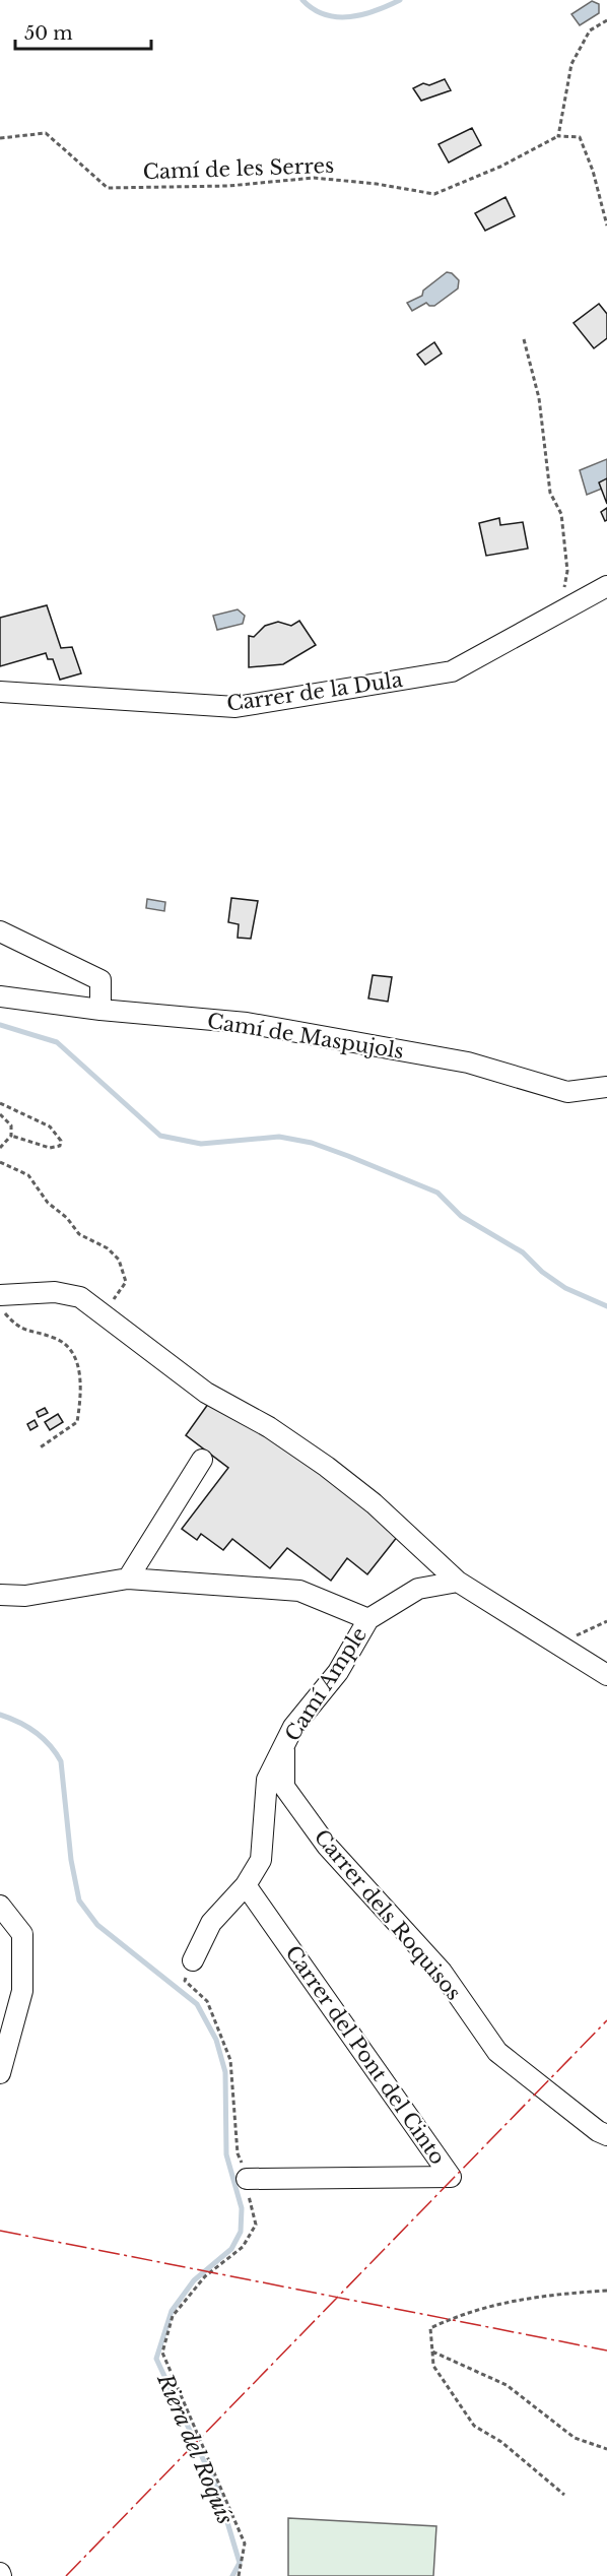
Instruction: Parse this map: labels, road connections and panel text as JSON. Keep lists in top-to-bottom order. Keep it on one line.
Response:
{"streets":{"street":["Carrer de la Dula","Camí de Maspujols","Camí Ample","Carrer dels Roquisos","Carrer del Pont del Cinto"],"path":["Camí de les Serres"]},"crossings":[["Camí Ample","Carrer dels Roquisos"],["Camí Ample","Carrer del Pont del Cinto"]],"water":["Riera del Roquís"],"scale_bar":"50 m"}
